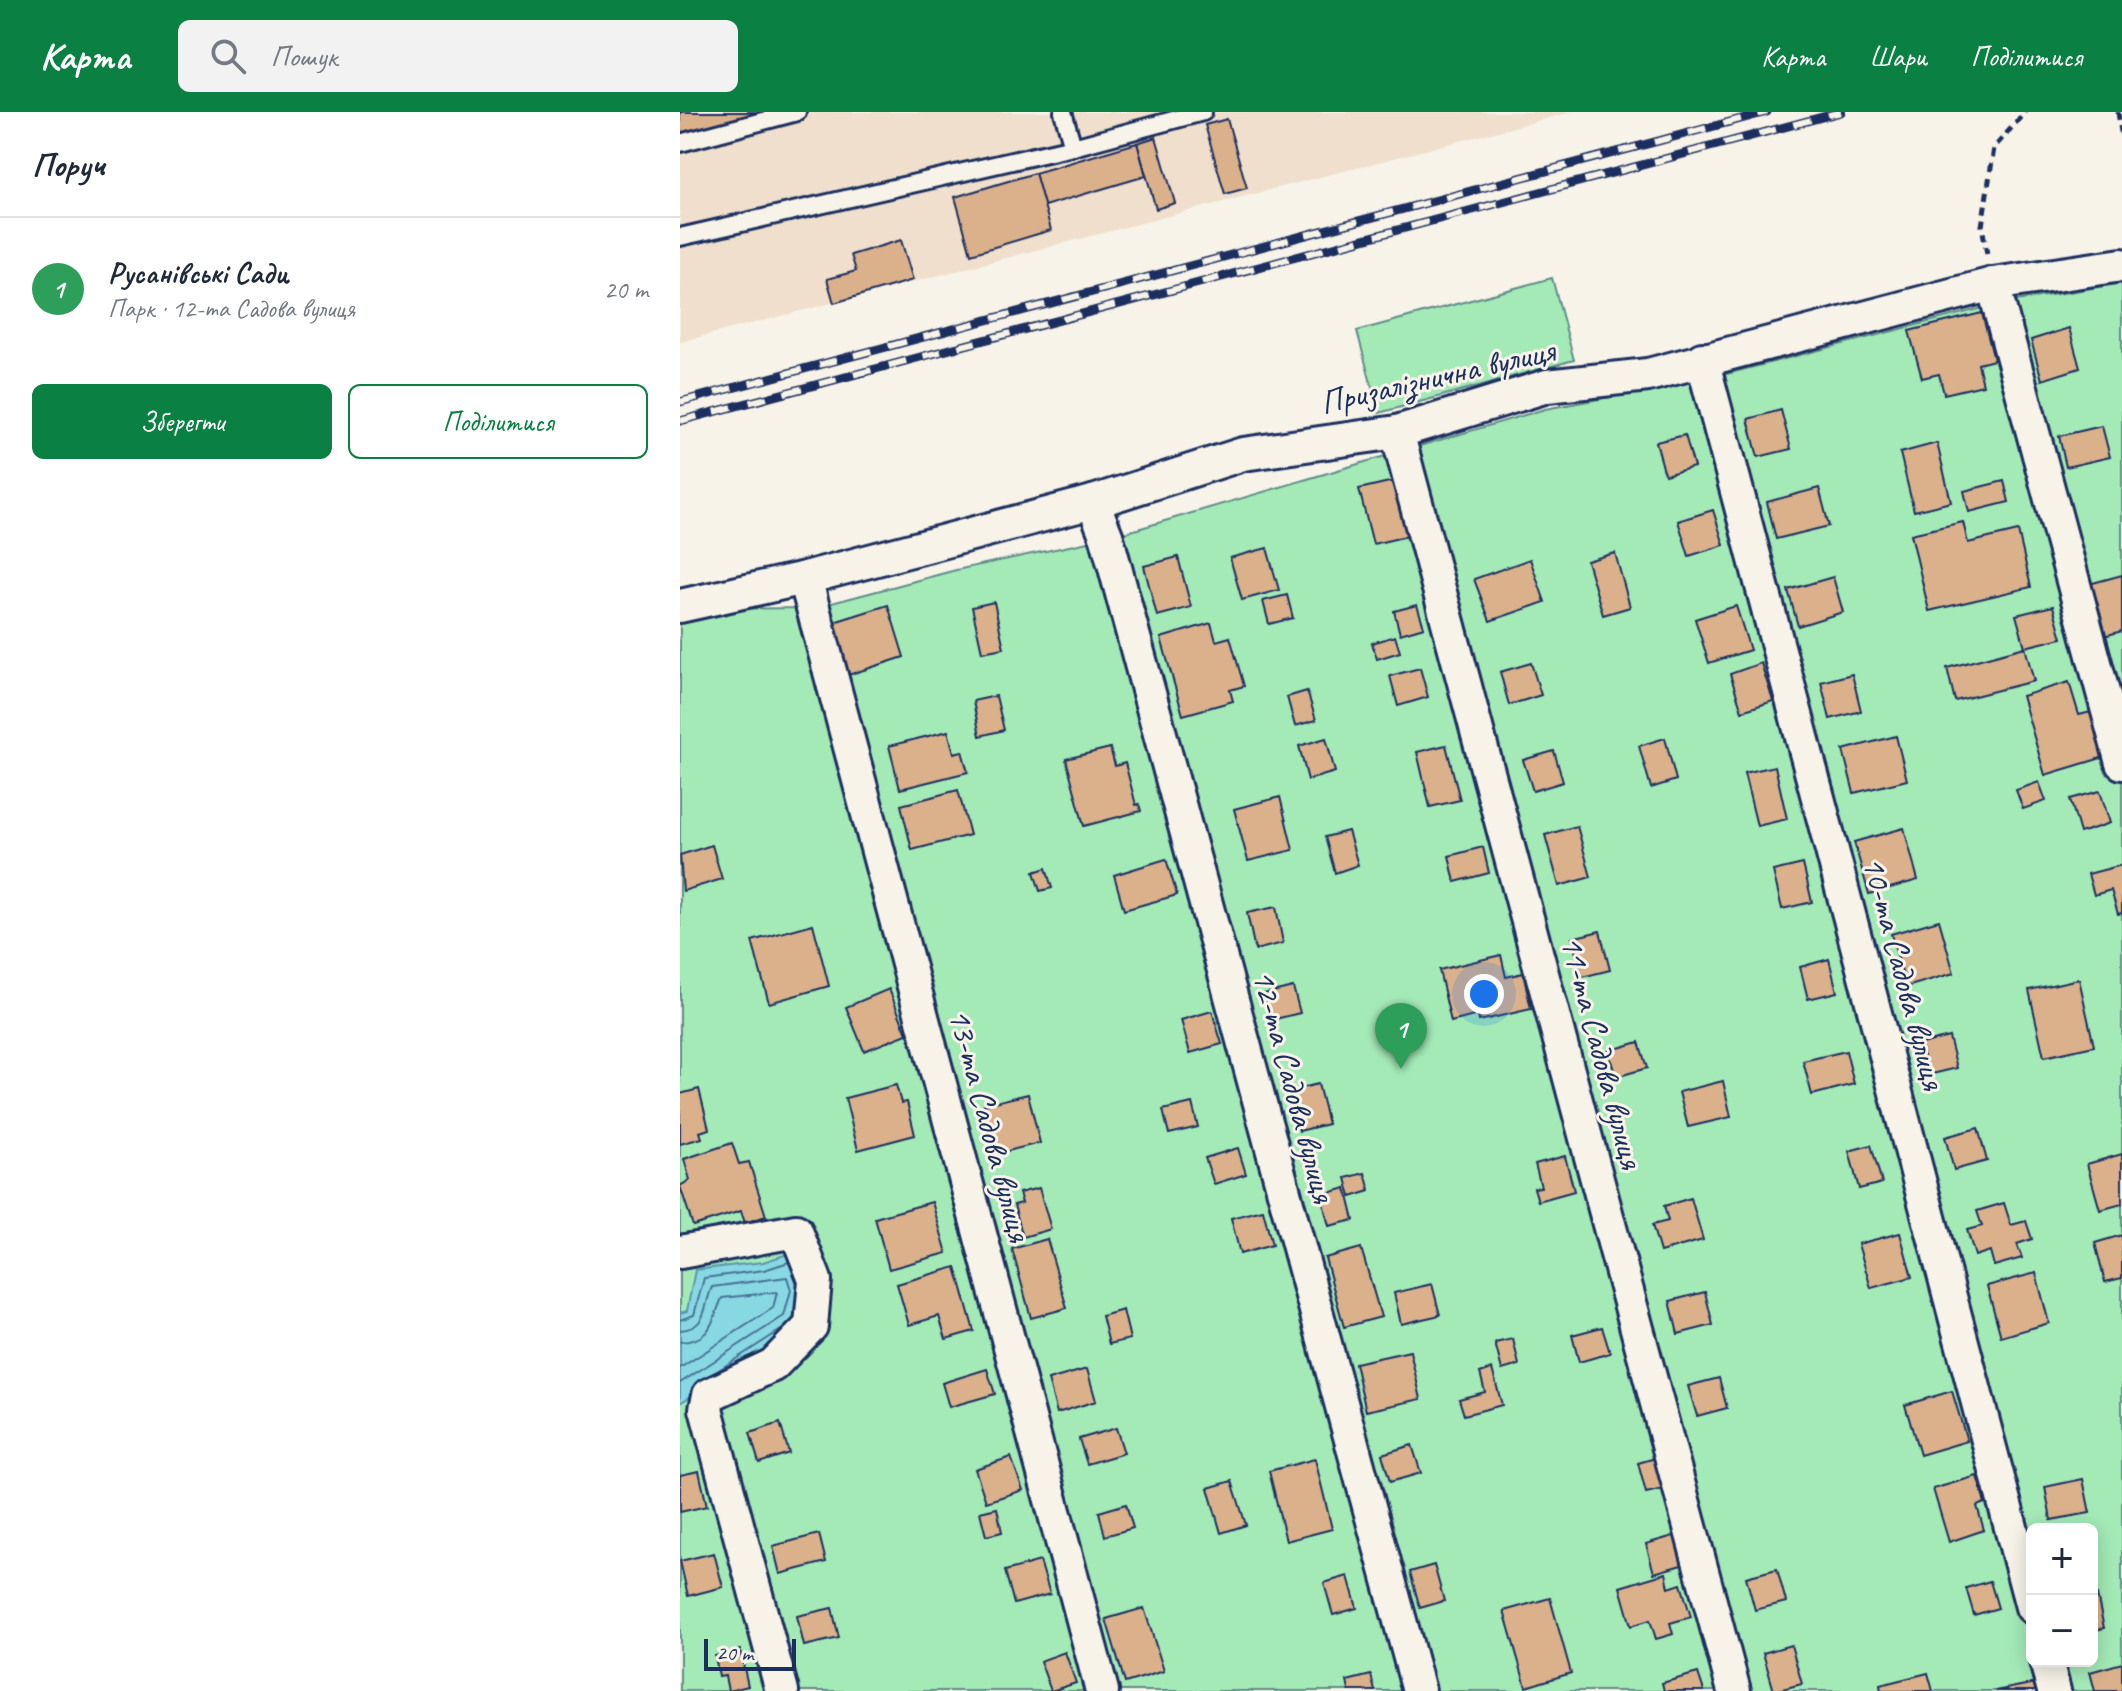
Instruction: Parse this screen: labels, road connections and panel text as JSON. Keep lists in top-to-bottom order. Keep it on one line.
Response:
{"streets":{"street":["Призалізнична вулиця","10-та Садова вулиця","11-та Садова вулиця","12-та Садова вулиця","13-та Садова вулиця"]},"crossings":[["Призалізнична вулиця","10-та Садова вулиця"],["Призалізнична вулиця","11-та Садова вулиця"],["Призалізнична вулиця","12-та Садова вулиця"],["Призалізнична вулиця","13-та Садова вулиця"]],"scale_bar":"20 m","page":{"header":"Карта","search":"Пошук","nav":["Карта","Шари","Поділитися"],"heading":"Поруч","list":[{"mark":"1","name":"Русанівські Сади","note":"Парк · 12-та Садова вулиця","value":"20 m"}],"buttons":["Зберегти","Поділитися"],"pins":"1","map_buttons":["+","−"],"scale":"20 m"}}
